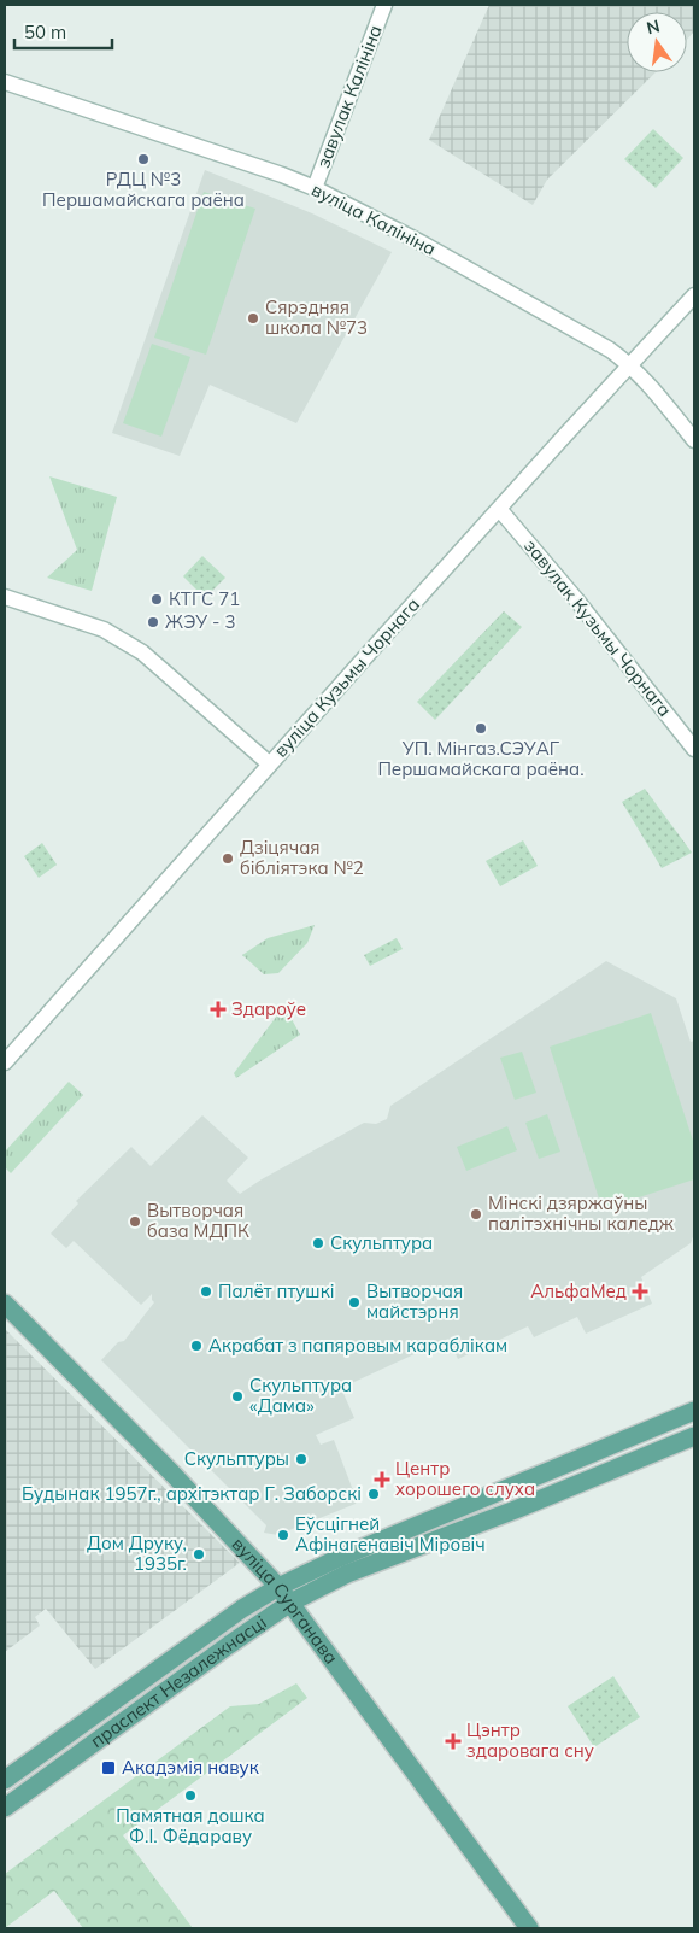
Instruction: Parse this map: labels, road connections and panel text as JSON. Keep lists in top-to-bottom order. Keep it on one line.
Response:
{"streets":{"main road":["завулак Калініна","вуліца Калініна","завулак Кузьмы Чорнага","вуліца Кузьмы Чорнага","вуліца Сурганава","праспект Незалежнасці"]},"crossings":[["завулак Калініна","вуліца Калініна"],["вуліца Калініна","вуліца Кузьмы Чорнага"],["завулак Кузьмы Чорнага","вуліца Кузьмы Чорнага"],["вуліца Сурганава","праспект Незалежнасці"]],"places":{"other":["РДЦ №3 Першамайскага раёна","Сярэдняя школа №73","КТГС 71","ЖЭУ - 3","УП. Мінгаз.СЭУАГ Першамайскага раёна.","Дзіцячая бібліятэка №2","Мінскі дзяржаўны палітэхнічны каледж","Вытворчая база МДПК","Скульптура","Палёт птушкі","Вытворчая майстэрня","Акрабат з папяровым караблікам","Скульптура «Дама»","Скульптуры","Будынак 1957г., архітэктар Г. Заборскі","Еўсцігней Афінагенавіч Міровіч","Дом Друку, 1935г.","Памятная дошка Ф.І. Фёдараву"],"health":["Здароўе","АльфаМед","Центр хорошего слуха","Цэнтр здаровага сну"],"transit":["Акадэмія навук"]},"scale_bar":"50 m","north":"top"}
